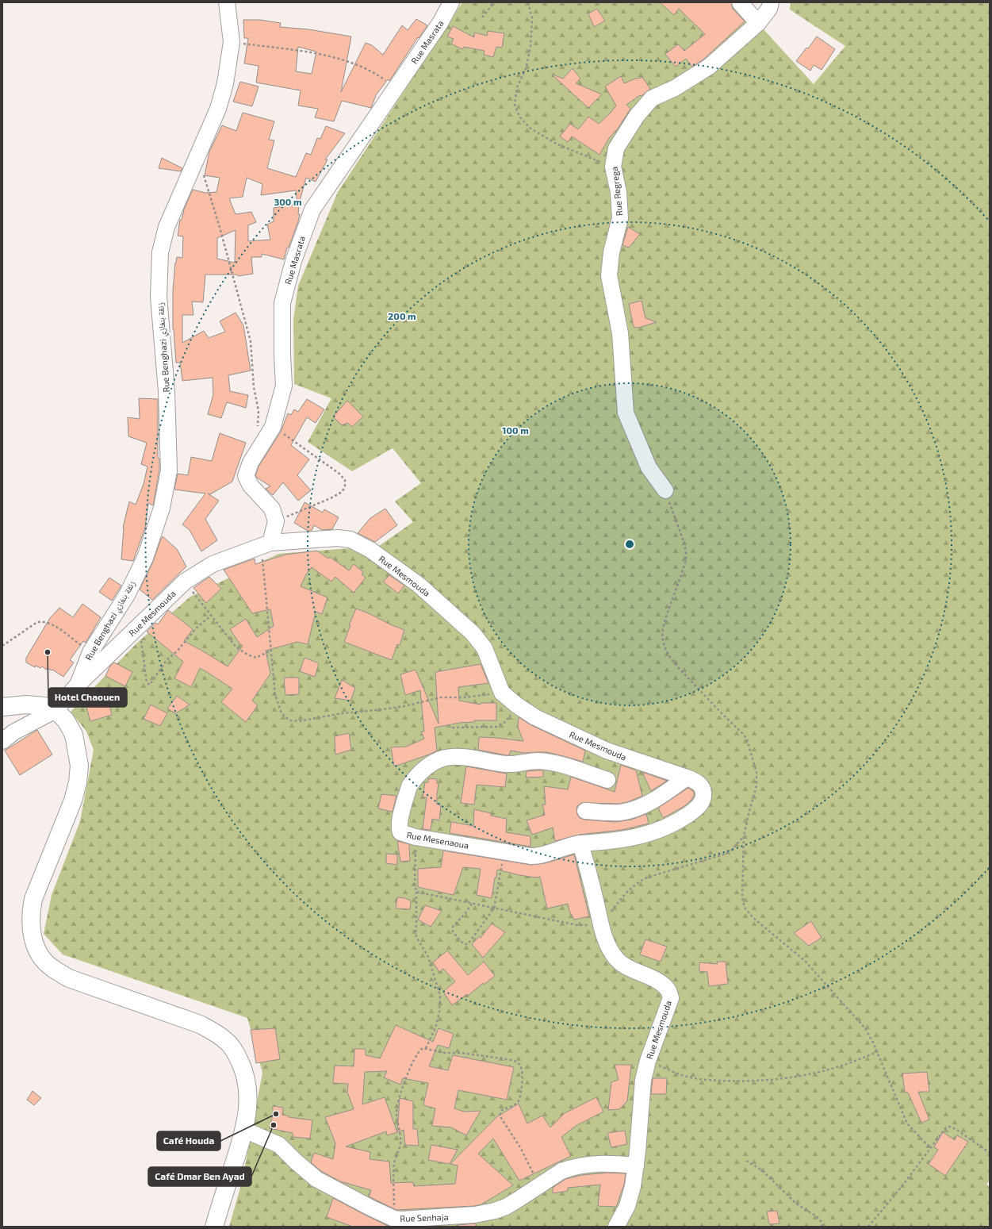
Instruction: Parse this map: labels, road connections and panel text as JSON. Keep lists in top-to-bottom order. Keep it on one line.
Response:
{"streets":{"street":["Rue Masrata","Rue Regrega","Rue Benghazi زنقة بنغازي","Rue Mesmouda","Rue Mesenaoua","Rue Senhaja"]},"crossings":[["Rue Benghazi زنقة بنغازي","Rue Mesmouda"],["Rue Mesmouda","Rue Mesenaoua"],["Rue Mesmouda","Rue Senhaja"]],"places":["Hotel Chaouen","Café Houda","Café Dmar Ben Ayad"],"rings":["300 m","200 m","100 m"]}
